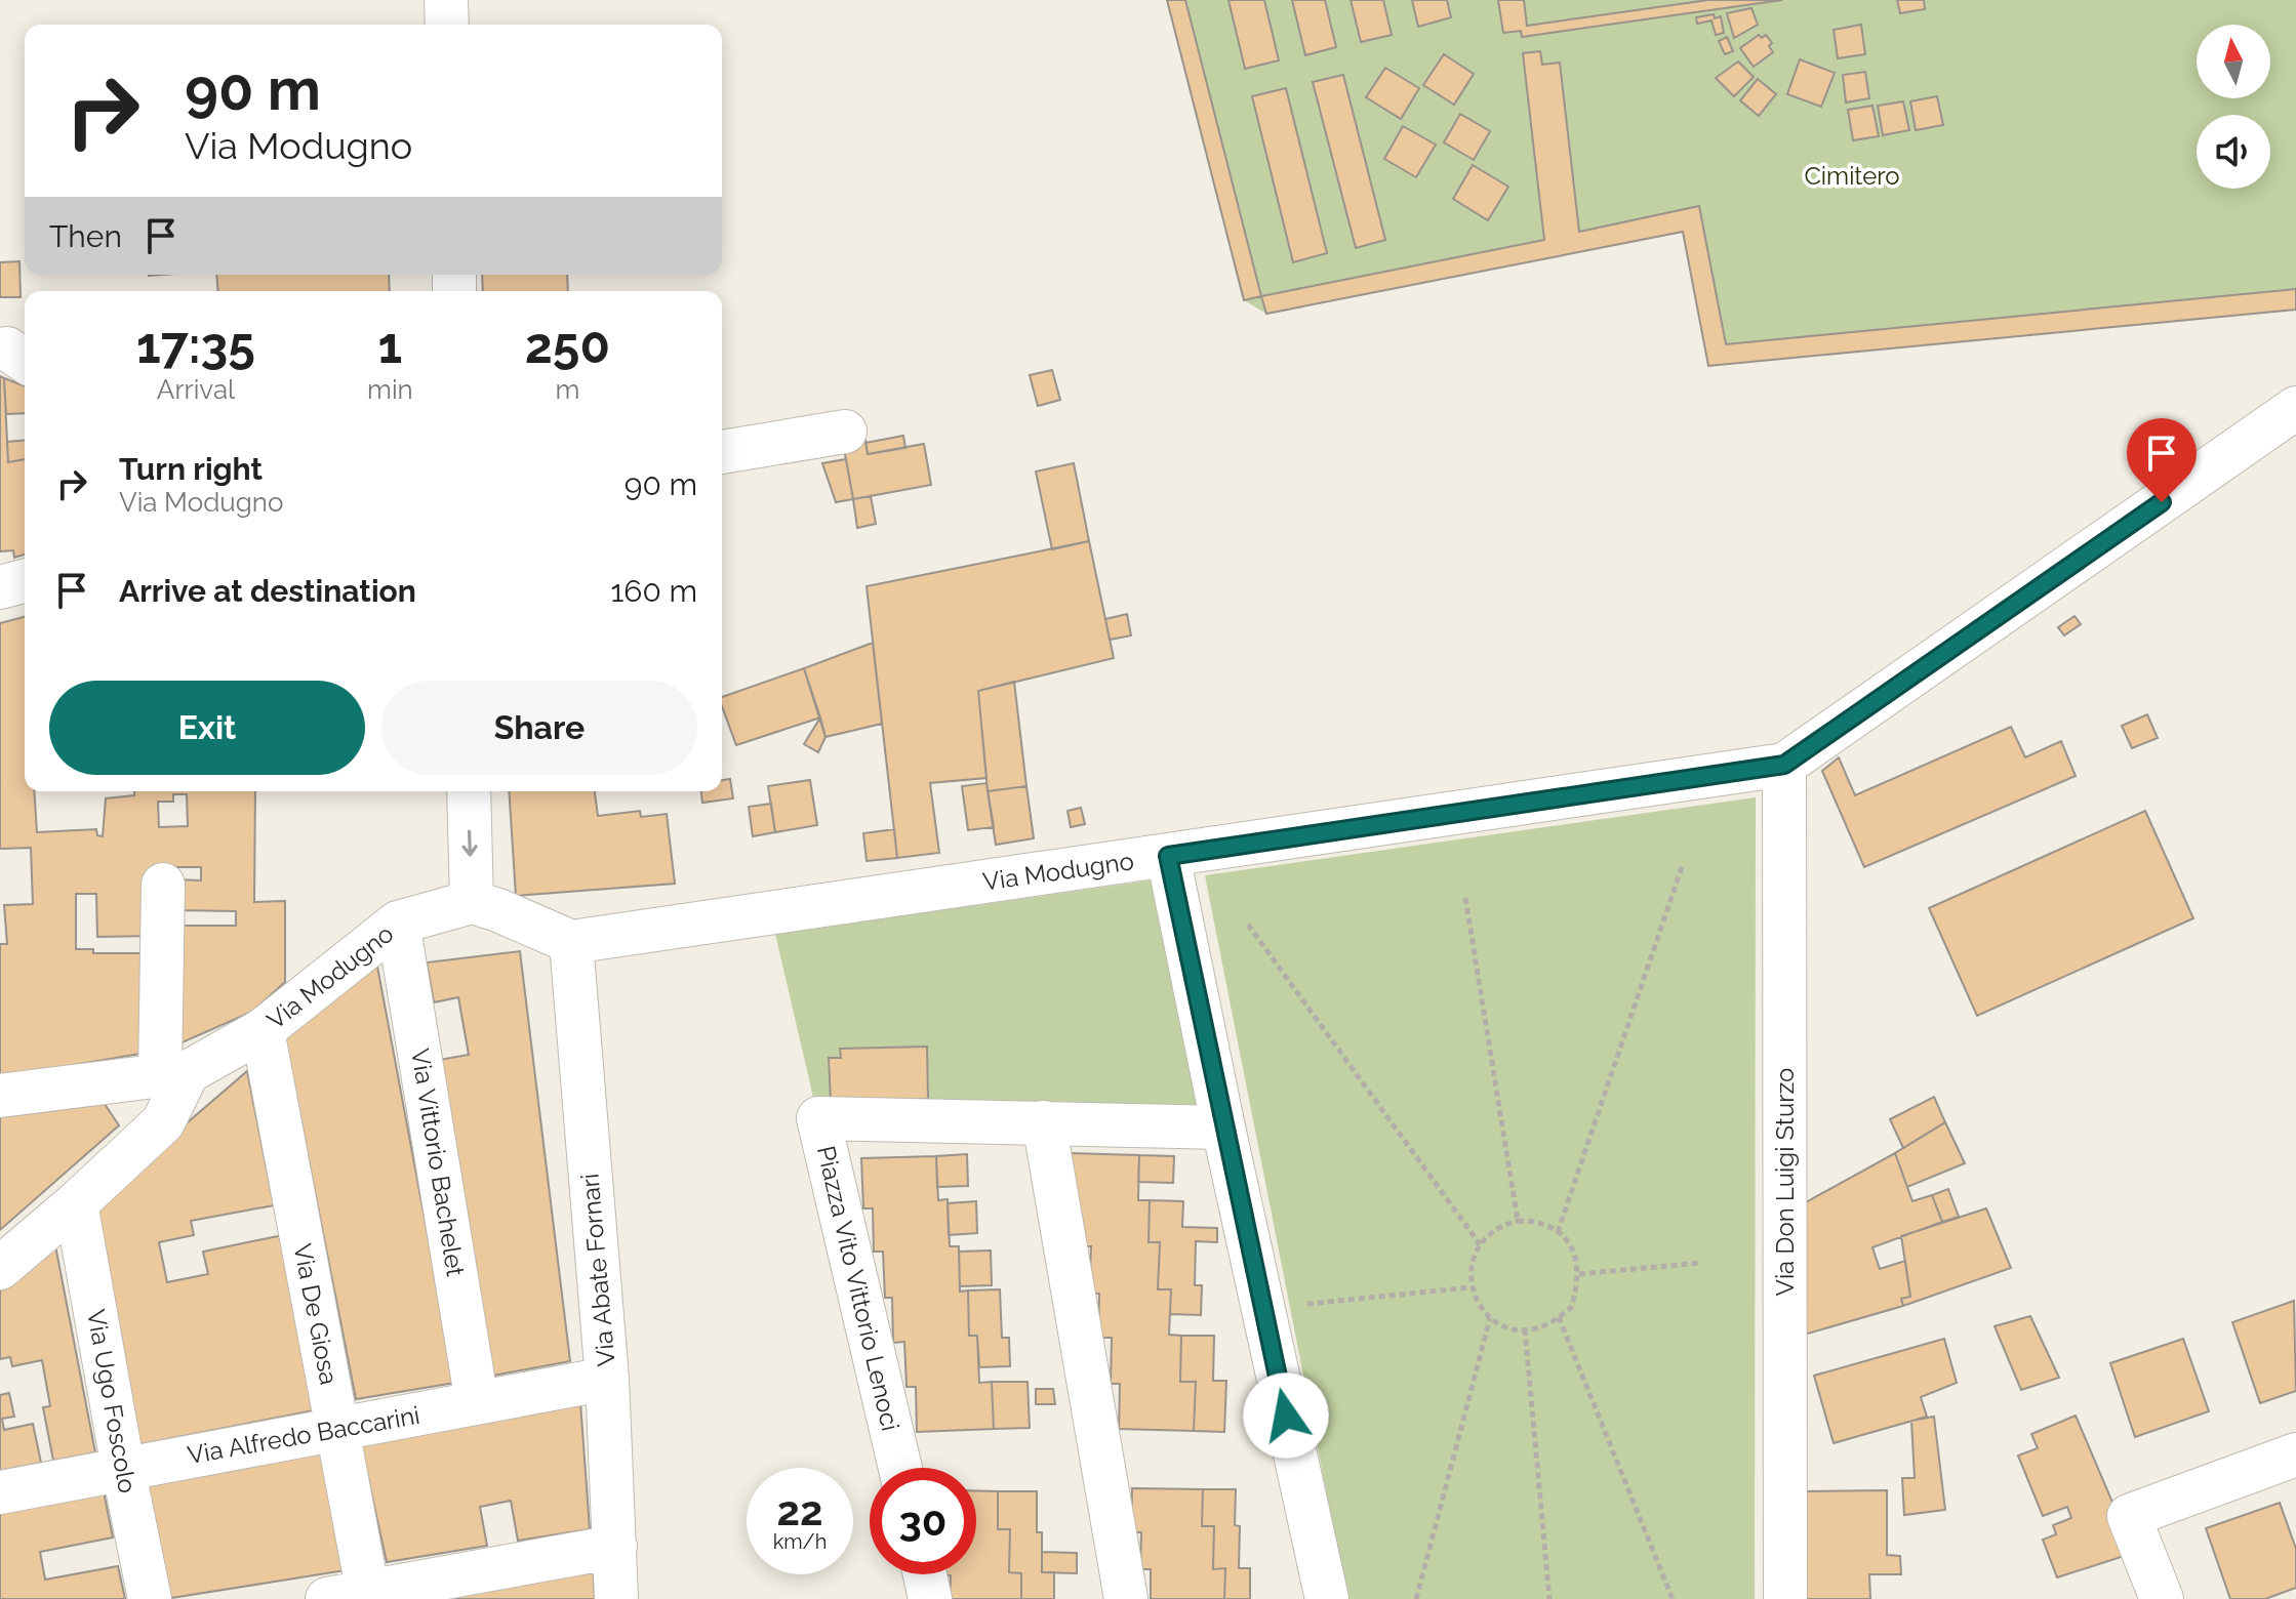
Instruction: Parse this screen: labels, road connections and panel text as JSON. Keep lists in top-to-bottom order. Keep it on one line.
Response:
{"streets":{"street":["Via Modugno","Via Vittorio Bachelet","Via Don Luigi Sturzo","Via Abate Fornari","Piazza Vito Vittorio Lenoci","Via De Giosa","Via Ugo Foscolo","Via Alfredo Baccarini"]},"crossings":[["Via Modugno","Via Vittorio Bachelet"],["Via Modugno","Via Don Luigi Sturzo"],["Via Modugno","Via Abate Fornari"],["Via Modugno","Via De Giosa"],["Via Vittorio Bachelet","Via Alfredo Baccarini"],["Via Abate Fornari","Via Alfredo Baccarini"],["Via De Giosa","Via Alfredo Baccarini"],["Via Ugo Foscolo","Via Alfredo Baccarini"]],"parks":["Cimitero"],"north":"top","page":{"turn":["90 m","Via Modugno"],"then":"Then","eta":["17:35","Arrival","1","min","250","m"],"list":[{"name":"Turn right","note":"Via Modugno","value":"90 m"},{"name":"Arrive at destination","value":"160 m"}],"buttons":["Exit","Share"],"speed":"22 km/h","limit":"30"}}
